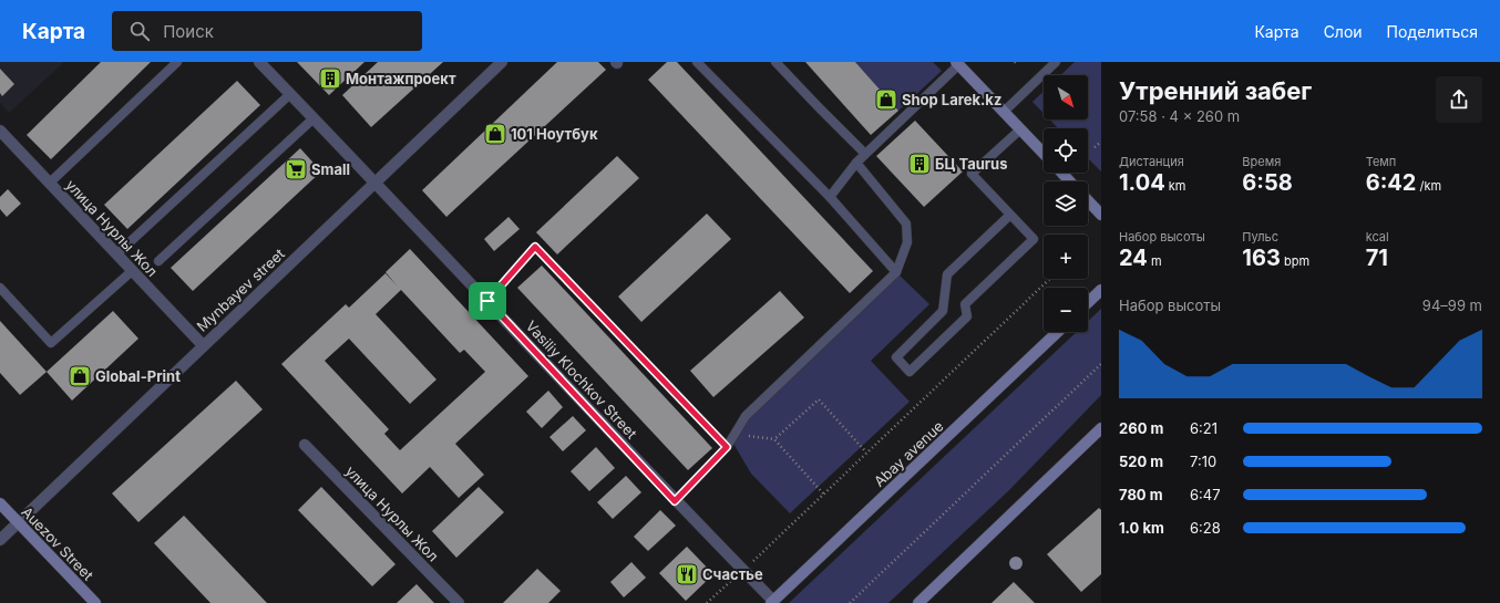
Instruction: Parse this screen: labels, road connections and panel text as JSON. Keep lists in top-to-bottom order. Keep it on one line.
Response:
{"streets":{"main road":["Abay avenue","Auezov Street"],"street":["улица Нурлы Жол","Mynbayev street","Vasiliy Klochkov Street"]},"crossings":[["улица Нурлы Жол","Mynbayev street"],["Mynbayev street","Vasiliy Klochkov Street"],["Mynbayev street","Auezov Street"],["Vasiliy Klochkov Street","Abay avenue"]],"places":{"building":["Монтажпроект","БЦ Taurus"],"shop":["Shop Larek.kz","101 Ноутбук","Global-Print"],"supermarket":["Small"],"restaurant":["Счастье"]},"north":"bottom right","page":{"header":"Карта","search":"Поиск","nav":["Карта","Слои","Поделиться"],"heading":["Утренний забег","07:58 · 4 × 260 m"],"map_buttons":["+","−"],"stats":[["Дистанция","1.04 km"],["Время","6:58"],["Темп","6:42 /km"],["Набор высоты","24 m"],["Пульс","163 bpm"],["kcal","71"]],"chart":["Набор высоты","94–99 m"],"list":[{"name":"260 m","note":"6:21"},{"name":"520 m","note":"7:10"},{"name":"780 m","note":"6:47"},{"name":"1.0 km","note":"6:28"}]}}
